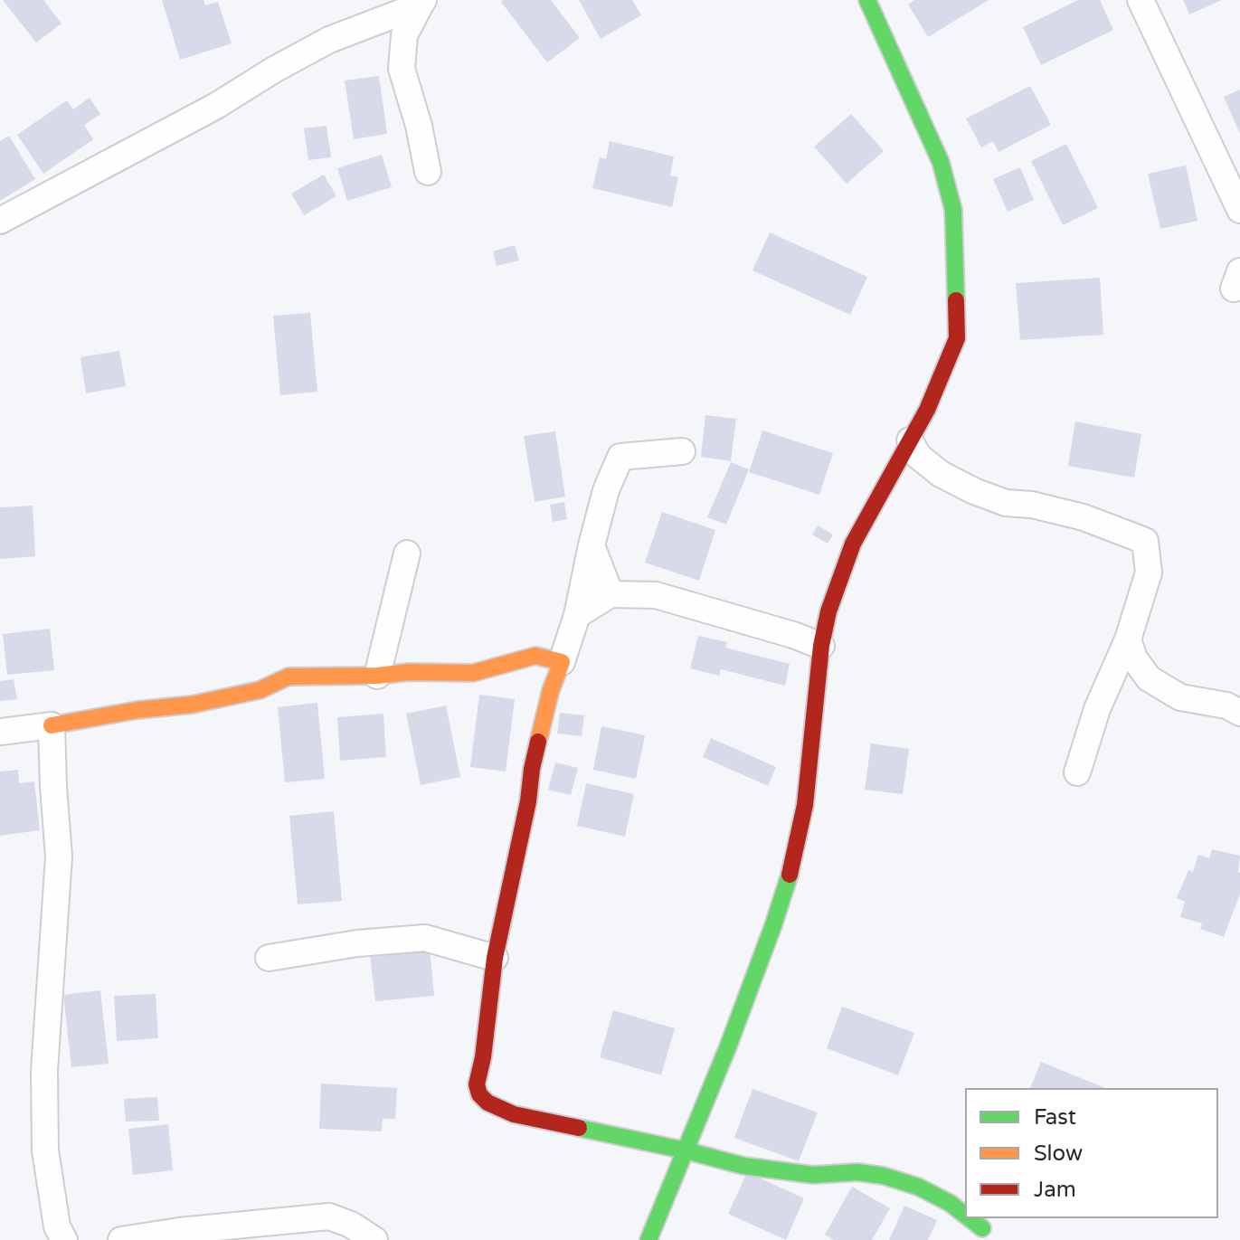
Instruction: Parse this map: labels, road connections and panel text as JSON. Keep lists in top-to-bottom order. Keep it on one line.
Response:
{"legend":["Fast","Slow","Jam"]}
